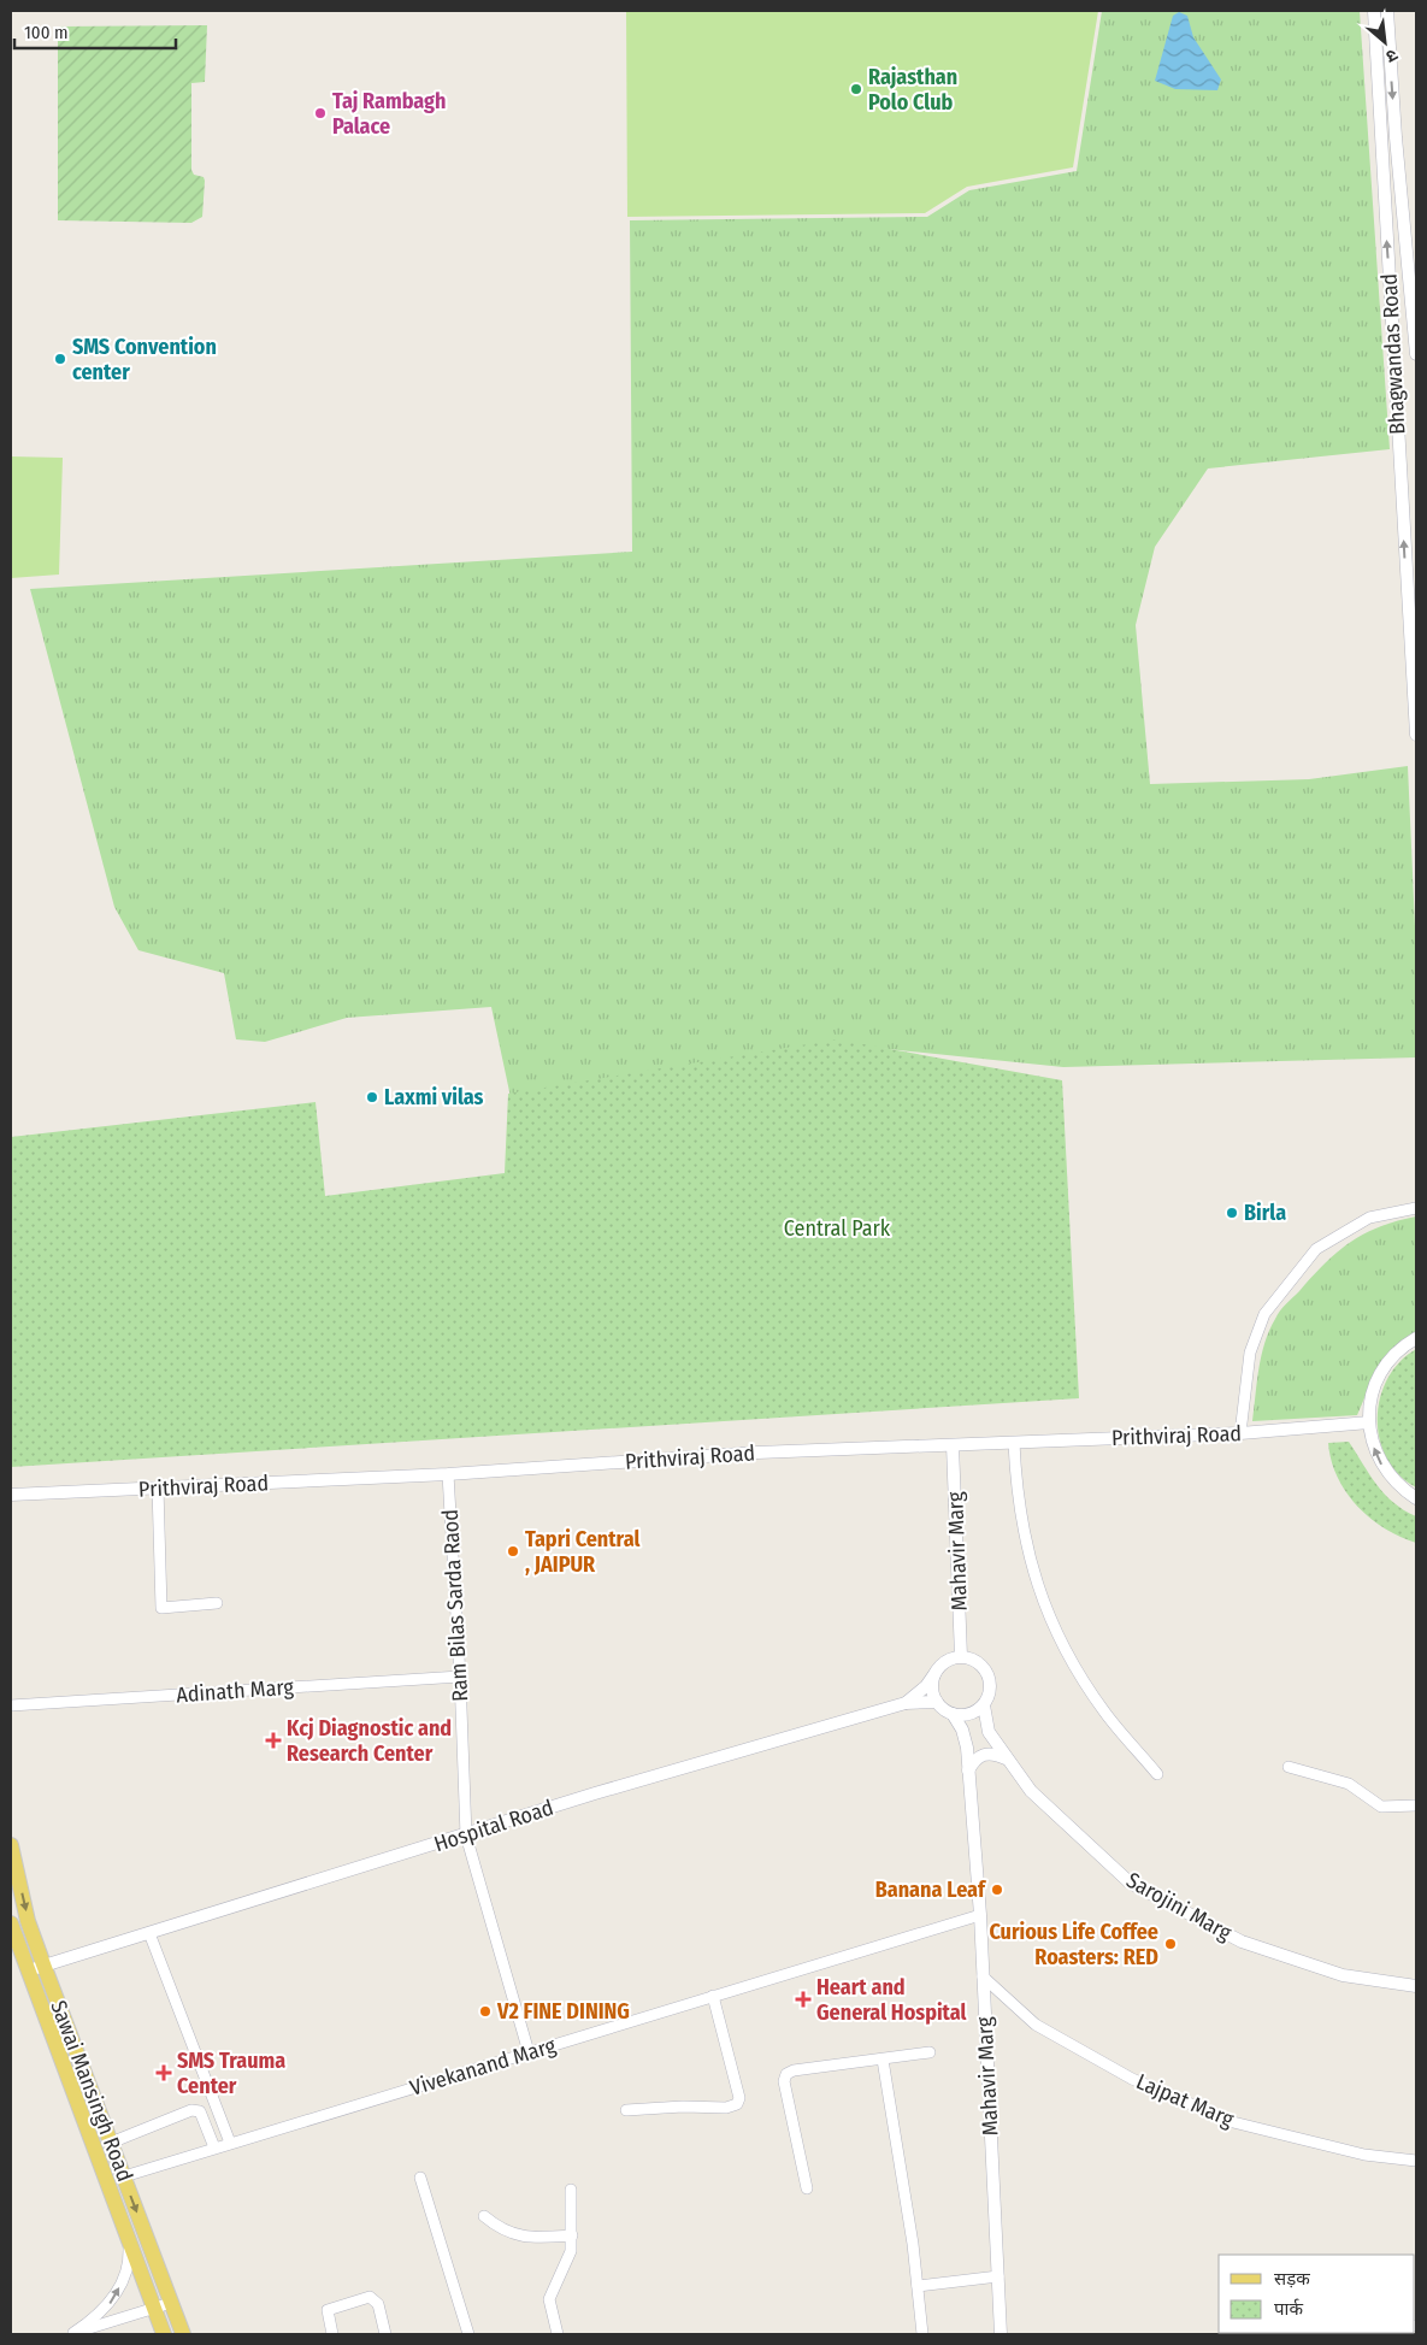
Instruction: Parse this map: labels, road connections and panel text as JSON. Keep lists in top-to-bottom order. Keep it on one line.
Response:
{"streets":{"main road":["Sawai Mansingh Road"],"street":["Bhagwandas Road","Prithviraj Road","Mahavir Marg","Ram Bilas Sarda Raod","Adinath Marg","Hospital Road","Sarojini Marg","Vivekanand Marg","Lajpat Marg"]},"crossings":[["Prithviraj Road","Mahavir Marg"],["Prithviraj Road","Ram Bilas Sarda Raod"],["Mahavir Marg","Hospital Road"],["Mahavir Marg","Sarojini Marg"],["Mahavir Marg","Vivekanand Marg"],["Mahavir Marg","Lajpat Marg"],["Ram Bilas Sarda Raod","Adinath Marg"],["Ram Bilas Sarda Raod","Hospital Road"],["Ram Bilas Sarda Raod","Vivekanand Marg"],["Hospital Road","Sarojini Marg"],["Hospital Road","Sawai Mansingh Road"],["Vivekanand Marg","Sawai Mansingh Road"]],"parks":["Central Park"],"places":{"other":["Rajasthan Polo Club","Taj Rambagh Palace","SMS Convention center","Laxmi vilas","Birla","Tapri Central , JAIPUR","Banana Leaf","Curious Life Coffee Roasters: RED","V2 FINE DINING"],"health":["Kcj Diagnostic and Research Center","Heart and General Hospital","SMS Trauma Center"]},"legend":["सड़क","पार्क"],"scale_bar":"100 m","north":"bottom right"}
